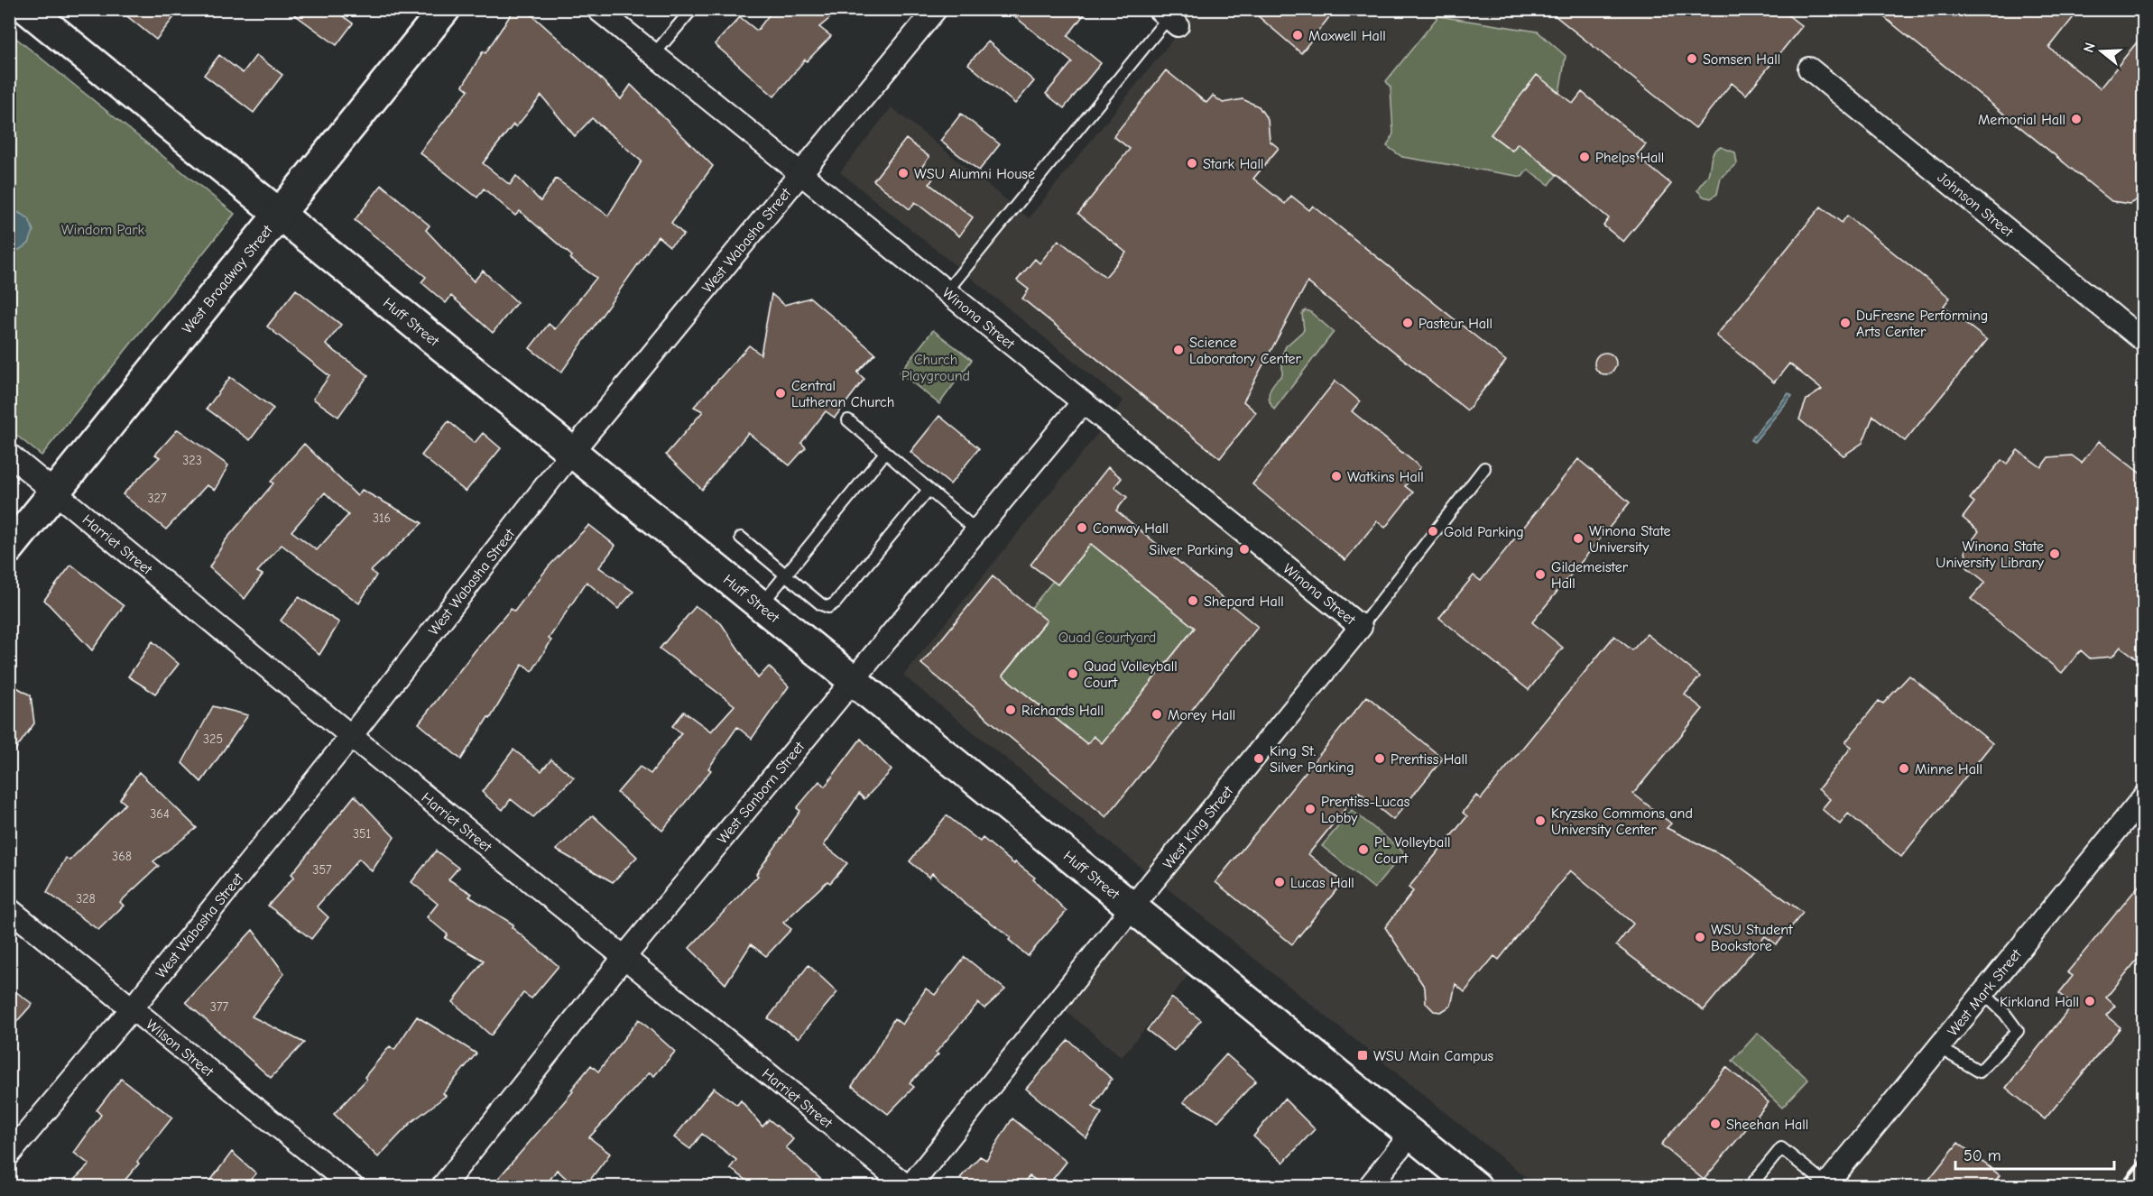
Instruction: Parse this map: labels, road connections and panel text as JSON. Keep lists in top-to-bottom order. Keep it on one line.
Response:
{"streets":{"main road":["West Broadway Street","Huff Street"],"street":["Johnson Street","West Wabasha Street","Winona Street","Harriet Street","West Sanborn Street","West King Street","West Mark Street","Wilson Street"]},"crossings":[["West Wabasha Street","Winona Street"],["West Wabasha Street","Huff Street"],["West Wabasha Street","Harriet Street"],["West Wabasha Street","Wilson Street"],["West Broadway Street","Huff Street"],["West Broadway Street","Harriet Street"],["Winona Street","West Sanborn Street"],["Winona Street","West King Street"],["Huff Street","West Sanborn Street"],["Huff Street","West King Street"],["Harriet Street","West Sanborn Street"],["Harriet Street","West King Street"]],"parks":["Windom Park","Church Playground","Quad Courtyard"],"places":{"other":["Maxwell Hall","Somsen Hall","Memorial Hall","Phelps Hall","Stark Hall","WSU Alumni House","Pasteur Hall","DuFresne Performing Arts Center","Science Laboratory Center","Central Lutheran Church","Watkins Hall","Conway Hall","Gold Parking","Winona State University","Silver Parking","Winona State University Library","Gildemeister Hall","Shepard Hall","Quad Volleyball Court","Richards Hall","Morey Hall","King St. Silver Parking","Prentiss Hall","Minne Hall","Prentiss-Lucas Lobby","Kryzsko Commons and University Center","PL Volleyball Court","Lucas Hall","WSU Student Bookstore","Kirkland Hall","Sheehan Hall"],"transit":["WSU Main Campus"]},"house_numbers":["323","327","316","325","364","351","368","357","328","377"],"scale_bar":"50 m","north":"left"}
